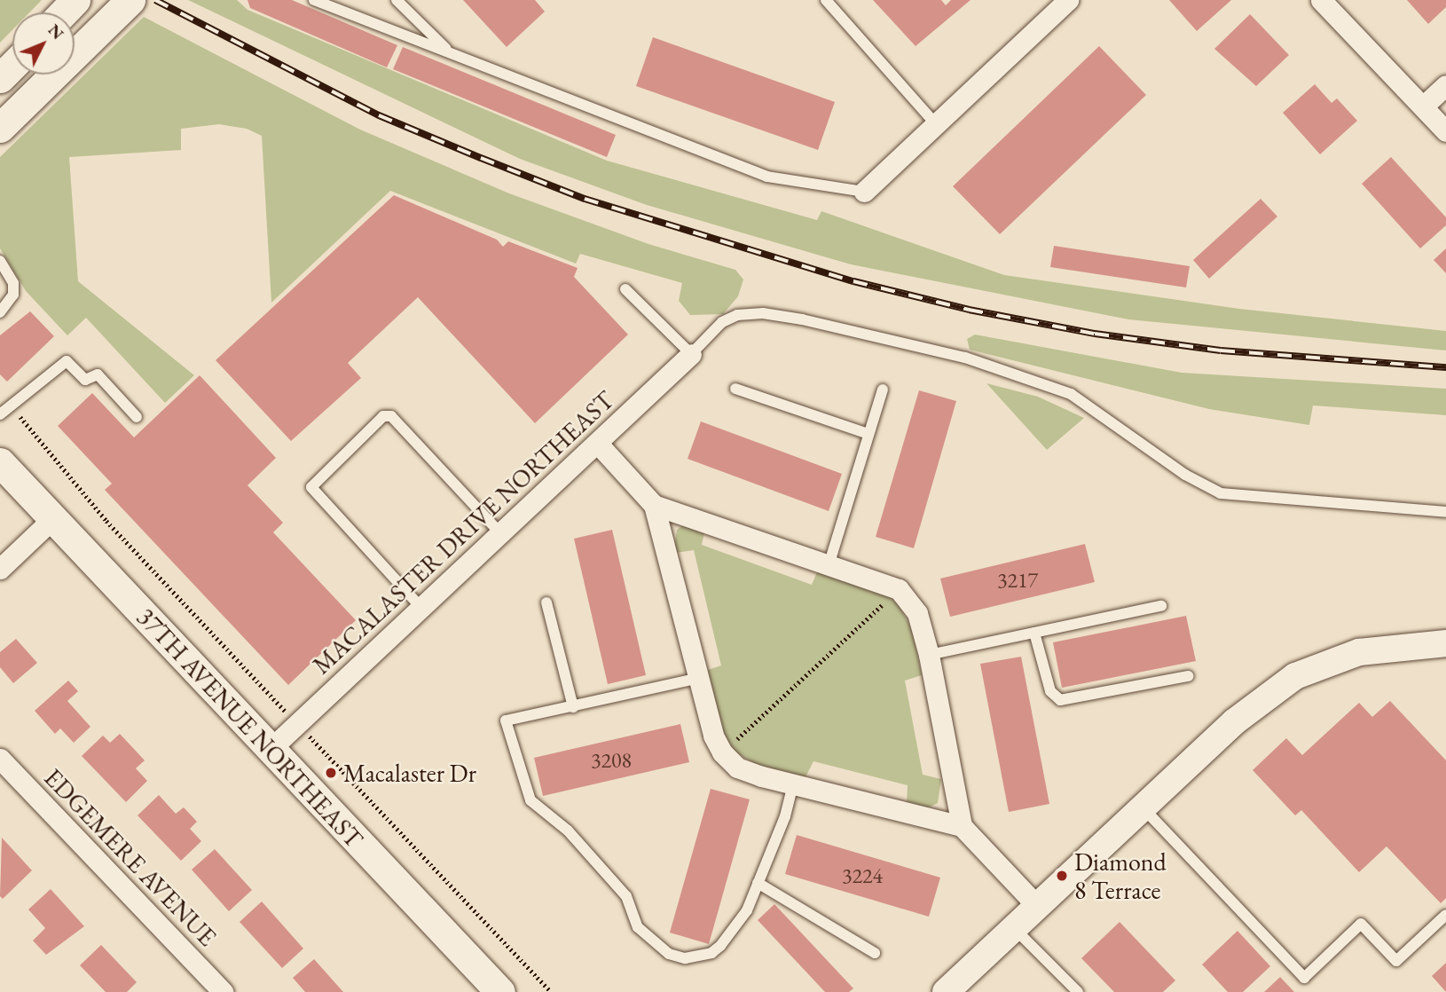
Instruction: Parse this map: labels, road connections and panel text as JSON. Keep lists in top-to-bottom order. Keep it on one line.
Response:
{"streets":{"main road":["37TH AVENUE NORTHEAST"],"street":["MACALASTER DRIVE NORTHEAST","EDGEMERE AVENUE"]},"crossings":[["MACALASTER DRIVE NORTHEAST","37TH AVENUE NORTHEAST"]],"places":["Macalaster Dr","Diamond 8 Terrace"],"house_numbers":["3217","3208","3224"],"north":"top right"}
